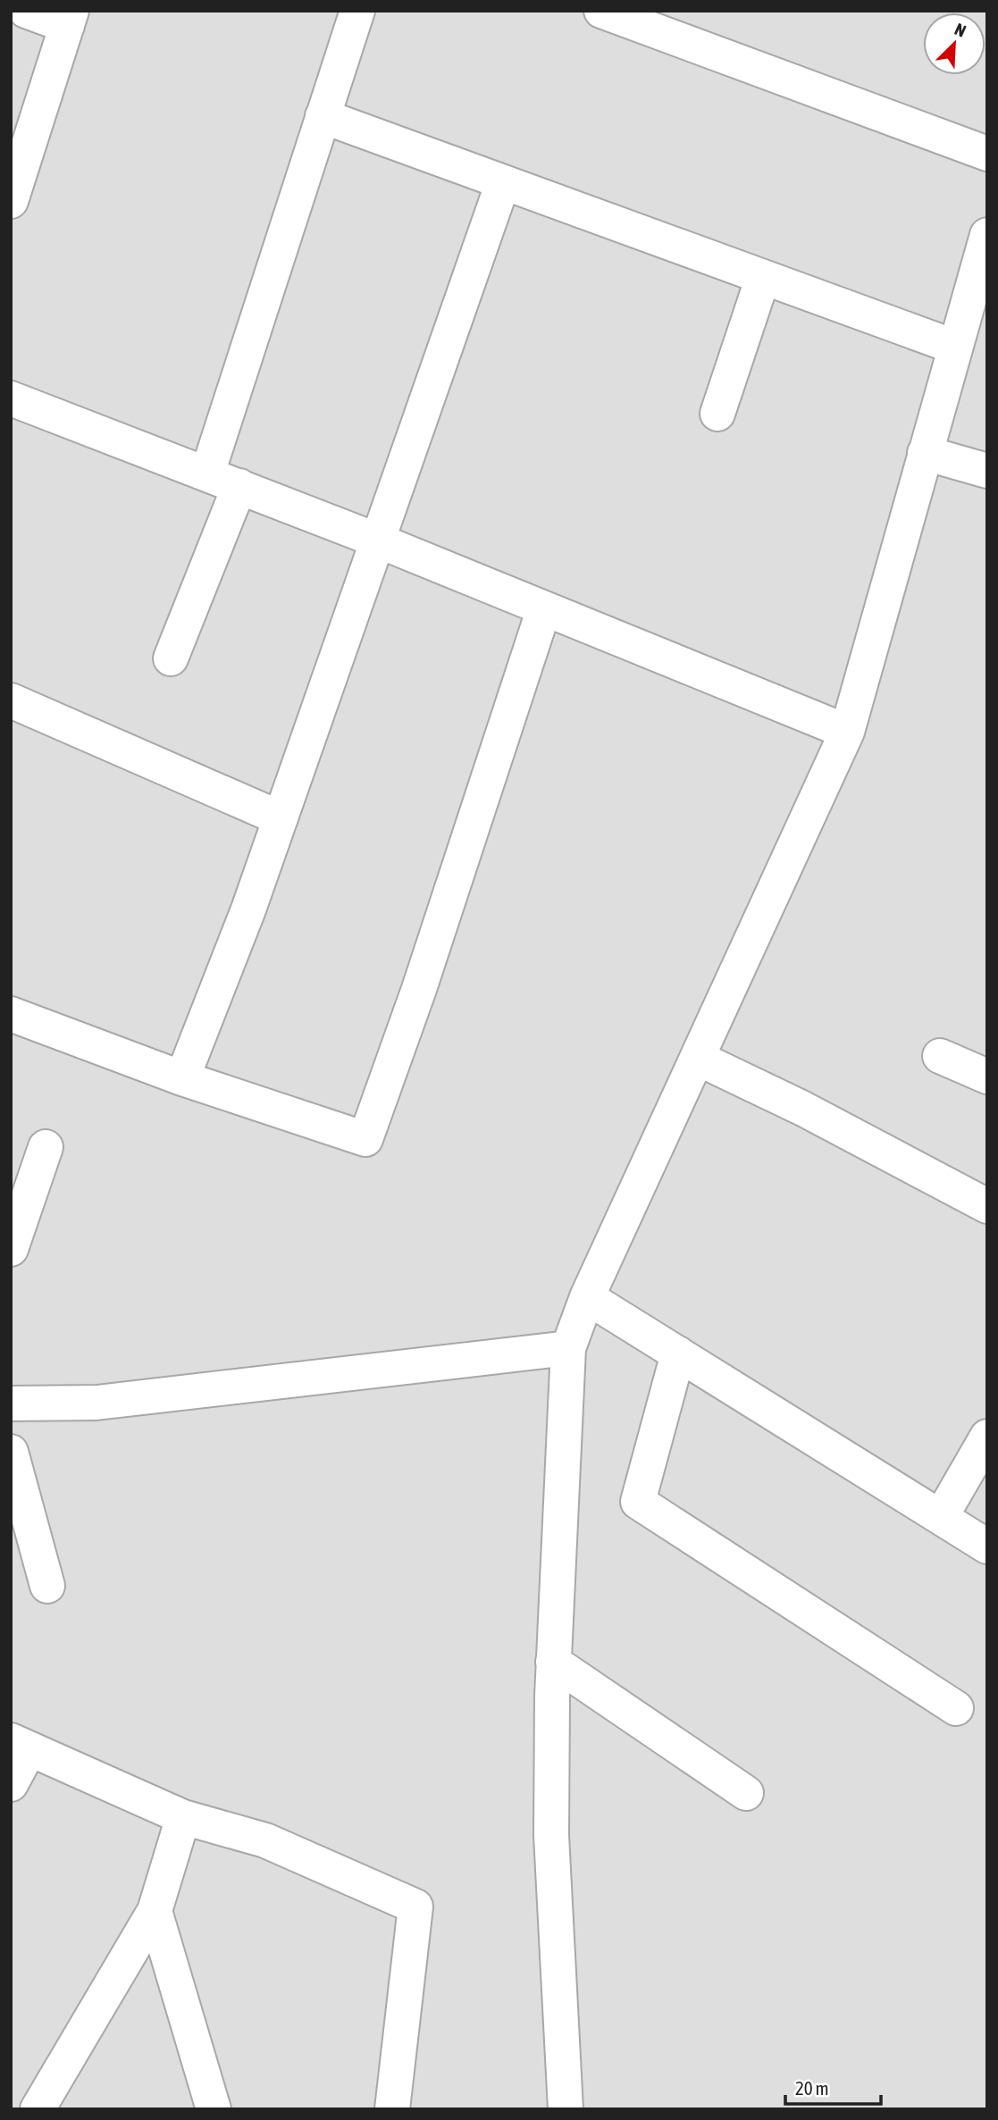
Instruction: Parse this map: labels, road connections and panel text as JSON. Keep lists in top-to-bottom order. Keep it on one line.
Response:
{"scale_bar":"20 m","north":"top right"}
